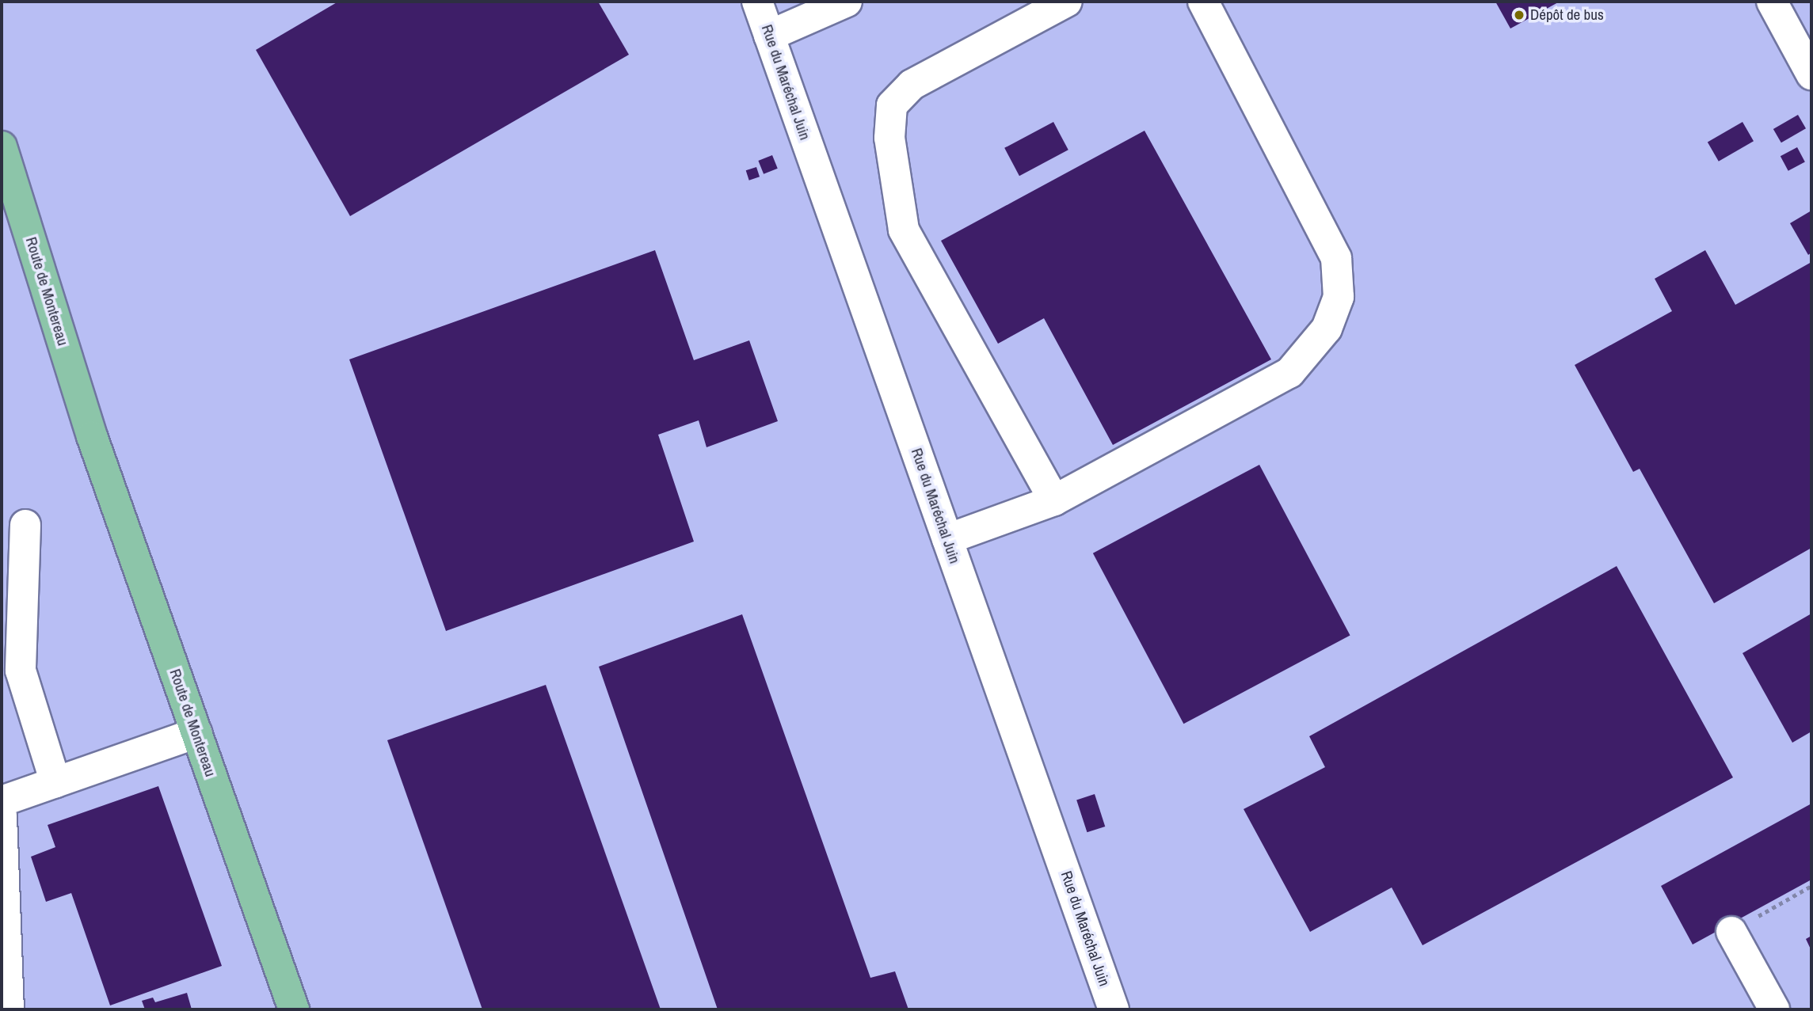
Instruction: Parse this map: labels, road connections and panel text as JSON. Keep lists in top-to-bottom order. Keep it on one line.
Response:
{"streets":{"main road":["Route de Montereau"],"street":["Rue du Maréchal Juin"]},"places":["Dépôt de bus"]}
